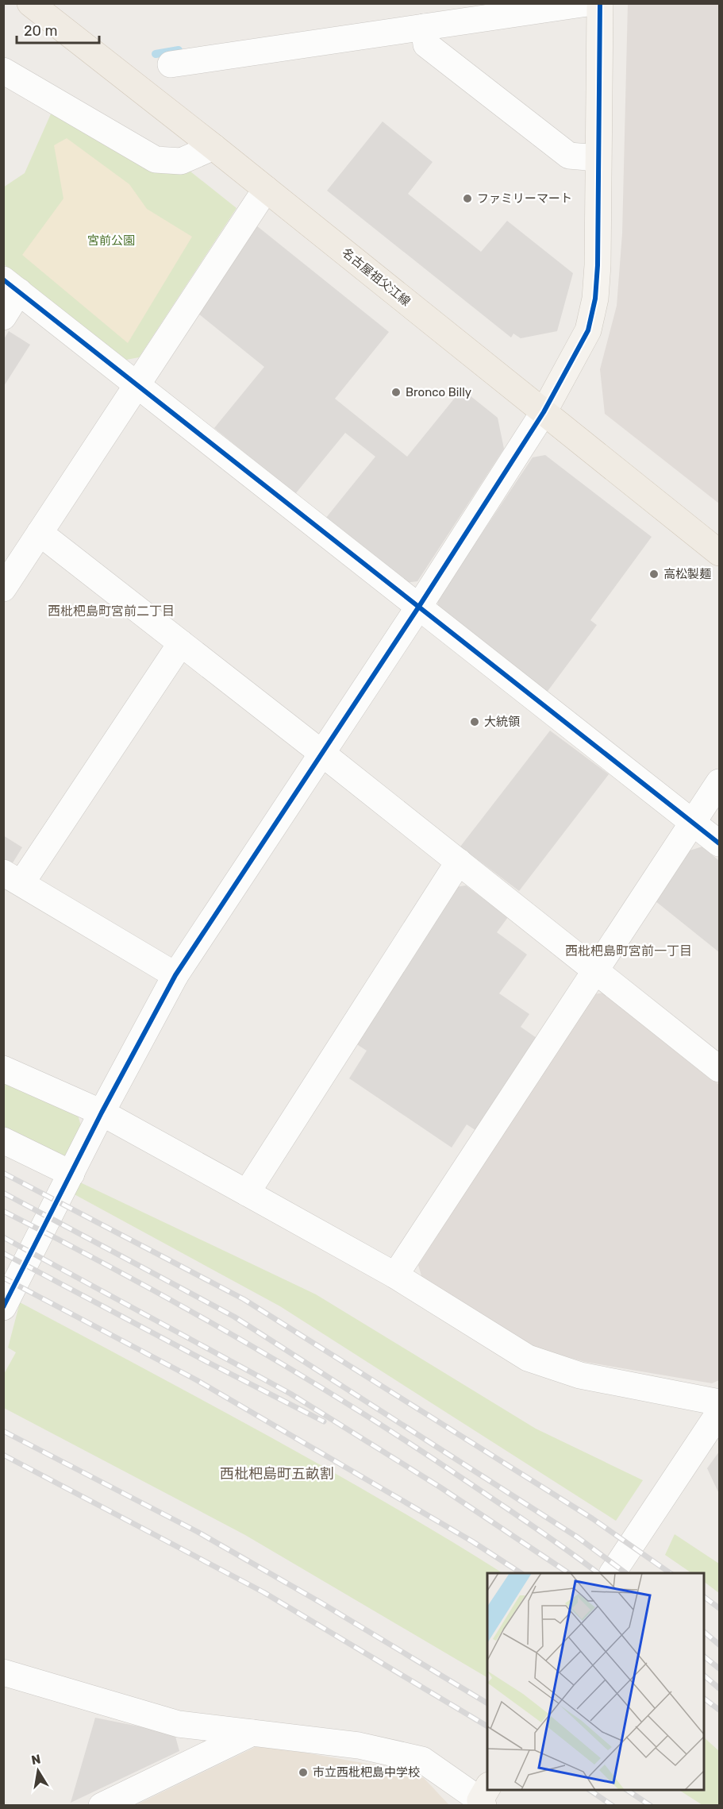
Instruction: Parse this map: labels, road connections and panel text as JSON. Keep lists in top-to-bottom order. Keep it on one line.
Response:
{"streets":{"main road":["名古屋祖父江線"]},"districts":["西枇杷島町宮前二丁目","西枇杷島町宮前一丁目","西枇杷島町五畝割"],"parks":["宮前公園"],"places":["ファミリーマート","Bronco Billy","高松製麺","大統領","市立西枇杷島中学校"],"scale_bar":"20 m","north":"top"}
